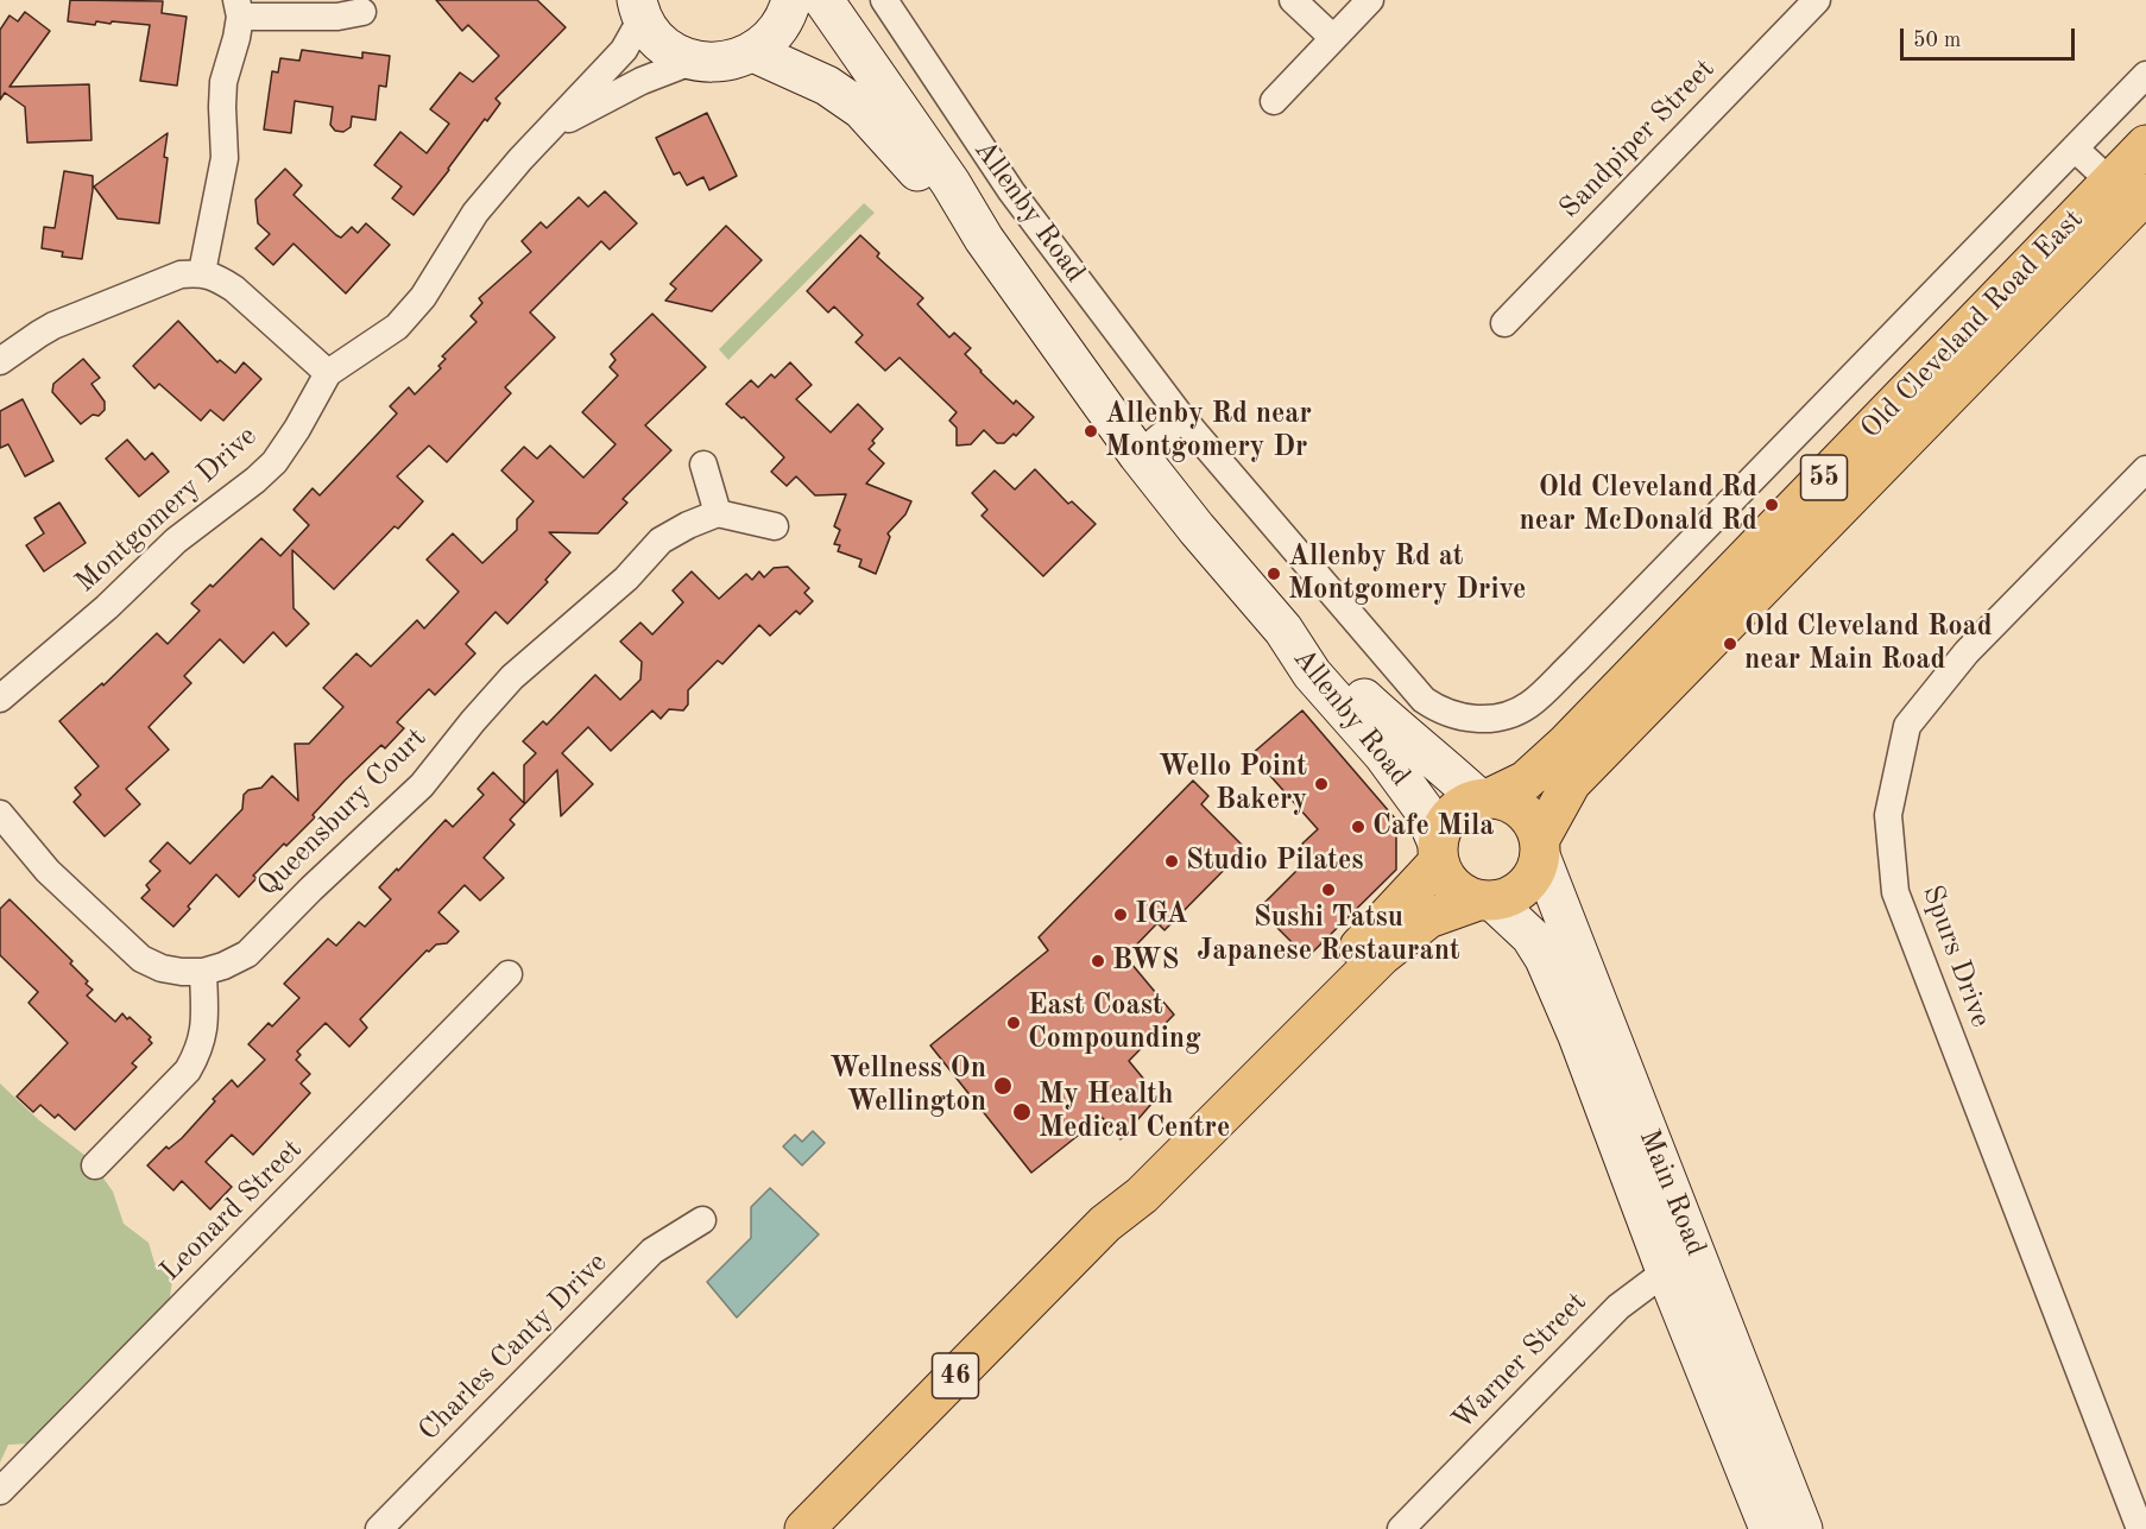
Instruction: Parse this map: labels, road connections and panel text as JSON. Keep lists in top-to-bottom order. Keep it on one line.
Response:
{"streets":{"main road":["Allenby Road","Old Cleveland Road East","55","Main Road","46"],"street":["Sandpiper Street","Montgomery Drive","Queensbury Court","Spurs Drive","Leonard Street","Charles Canty Drive","Warner Street"]},"crossings":[["Allenby Road","Old Cleveland Road East"],["Allenby Road","Main Road"],["Allenby Road","46"],["Old Cleveland Road East","Main Road"],["Old Cleveland Road East","46"],["Main Road","Warner Street"],["Main Road","46"]],"places":["Allenby Rd near Montgomery Dr","Old Cleveland Rd near McDonald Rd","Allenby Rd at Montgomery Drive","Old Cleveland Road near Main Road","Wello Point Bakery","Cafe Mila","Studio Pilates","Sushi Tatsu Japanese Restaurant","IGA","BWS","East Coast Compounding","Wellness On Wellington","My Health Medical Centre"],"scale_bar":"50 m"}
